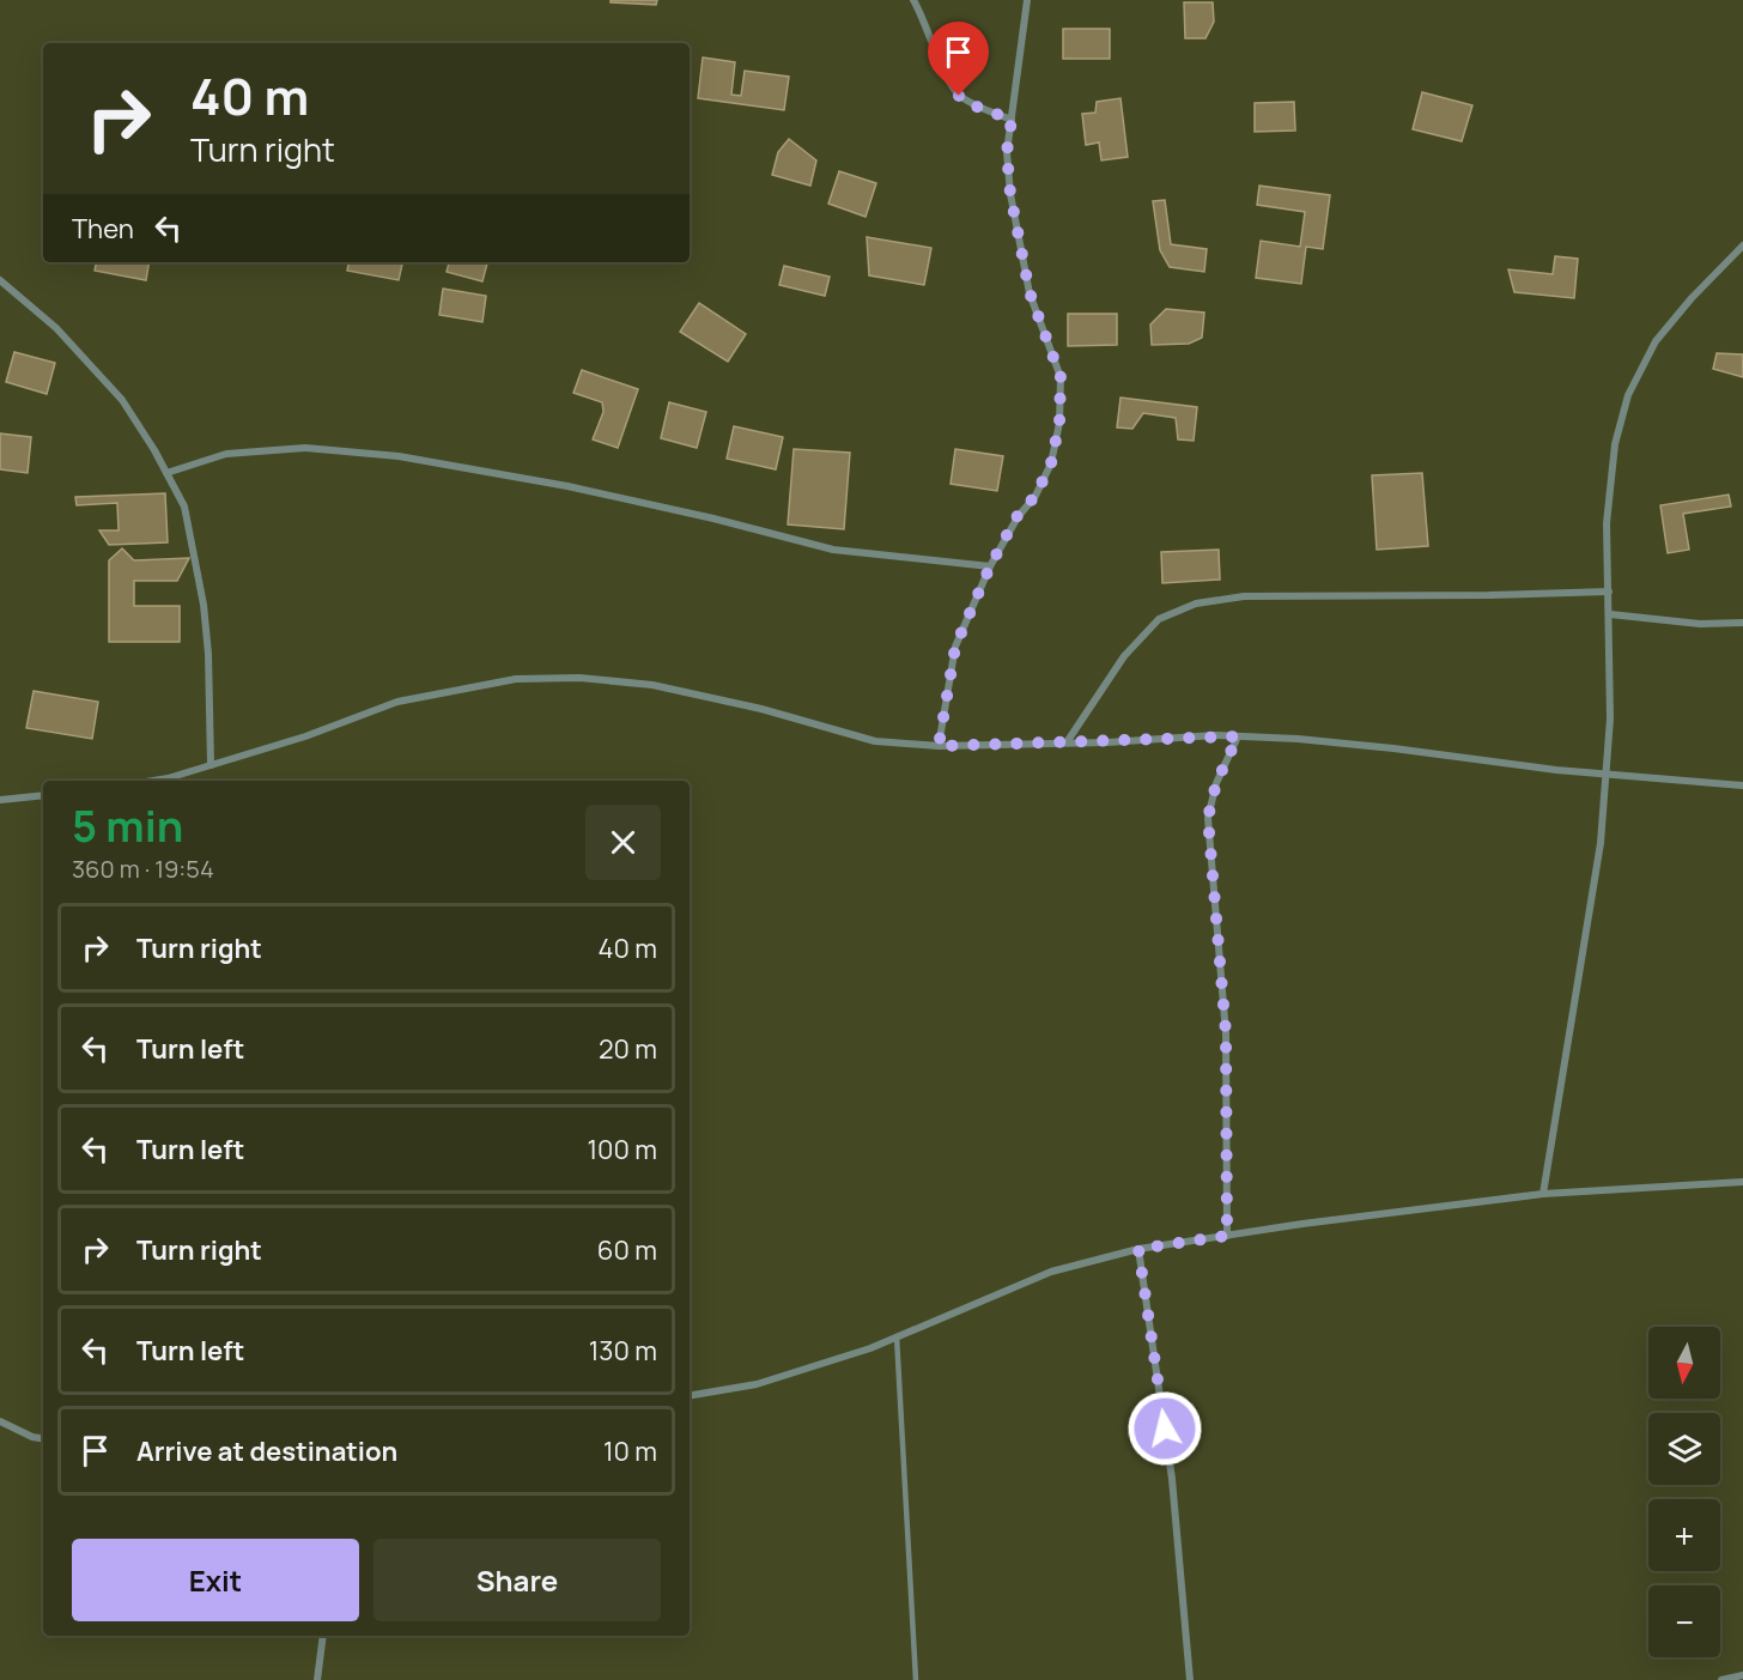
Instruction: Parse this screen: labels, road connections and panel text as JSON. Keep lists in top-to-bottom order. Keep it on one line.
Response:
{"north":"bottom","page":{"turn":["40 m","Turn right"],"then":"Then","heading":["5 min","360 m · 19:54"],"list":[{"name":"Turn right","value":"40 m"},{"name":"Turn left","value":"20 m"},{"name":"Turn left","value":"100 m"},{"name":"Turn right","value":"60 m"},{"name":"Turn left","value":"130 m"},{"name":"Arrive at destination","value":"10 m"}],"map_buttons":["+","−"],"buttons":["Exit","Share"]}}
